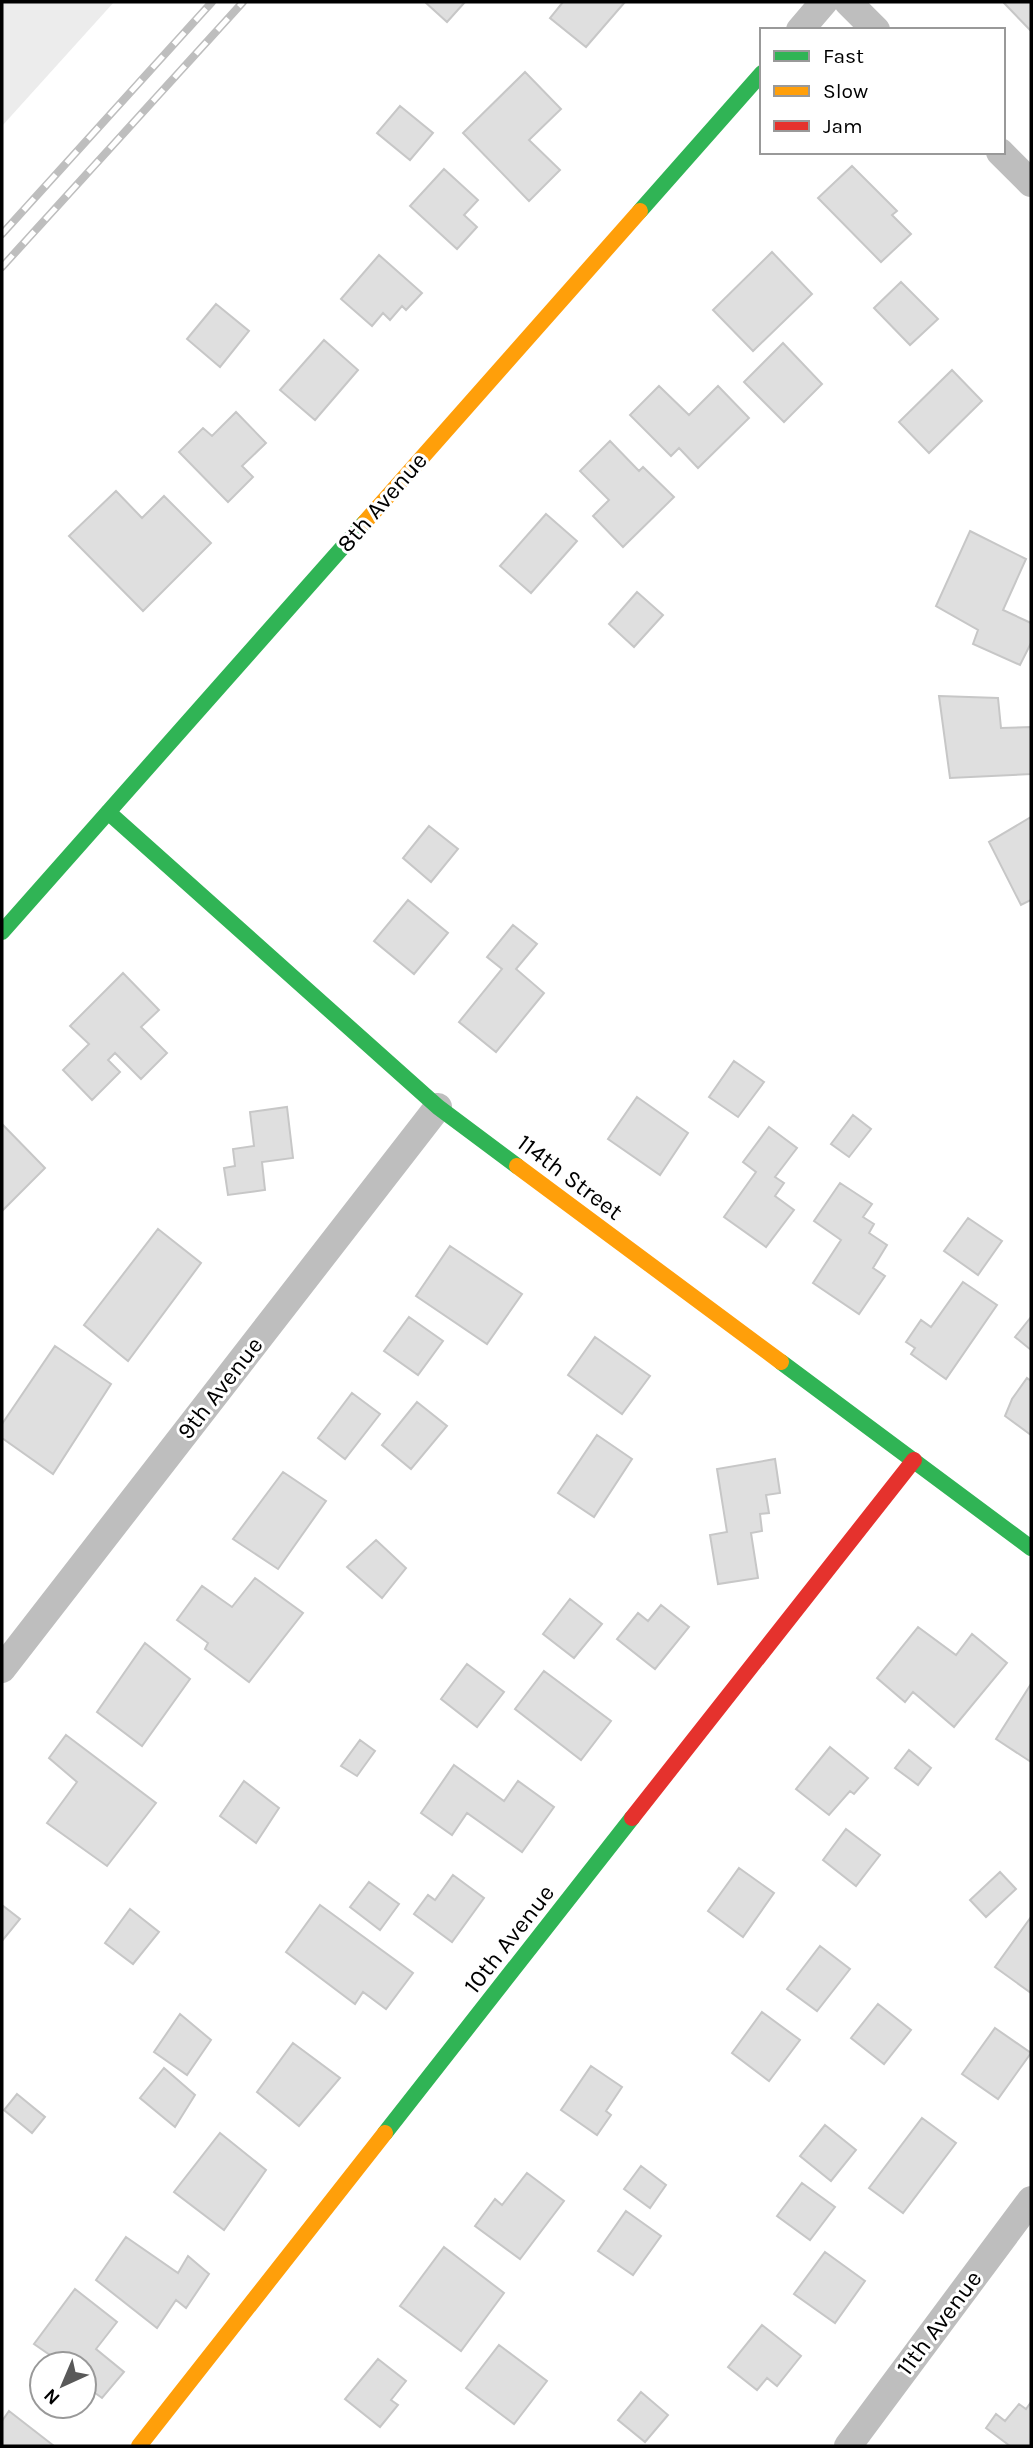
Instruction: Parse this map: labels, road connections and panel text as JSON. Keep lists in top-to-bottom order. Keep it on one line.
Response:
{"streets":{"street":["8th Avenue","114th Street","9th Avenue","10th Avenue","11th Avenue"]},"crossings":[["8th Avenue","114th Street"],["114th Street","9th Avenue"],["114th Street","10th Avenue"]],"legend":["Fast","Slow","Jam"],"north":"bottom left"}
